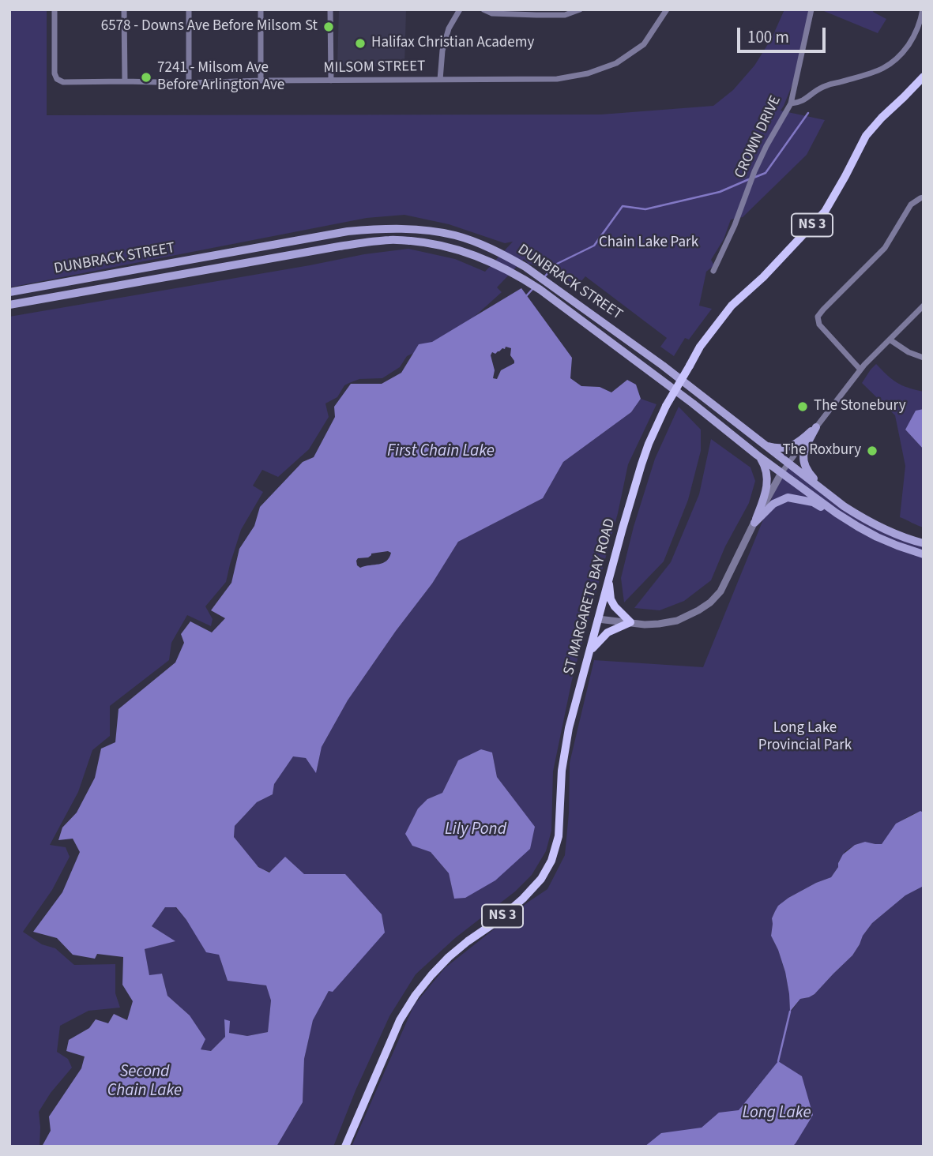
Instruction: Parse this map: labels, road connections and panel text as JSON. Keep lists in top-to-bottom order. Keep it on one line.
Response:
{"streets":{"main road":["NS 3","DUNBRACK STREET","ST MARGARETS BAY ROAD"],"street":["MILSOM STREET","CROWN DRIVE"]},"water":["First Chain Lake","Lily Pond","Second Chain Lake","Long Lake"],"parks":["Chain Lake Park","Long Lake Provincial Park"],"places":["6578 - Downs Ave Before Milsom St","Halifax Christian Academy","7241 - Milsom Ave Before Arlington Ave","The Stonebury","The Roxbury"],"scale_bar":"100 m"}
